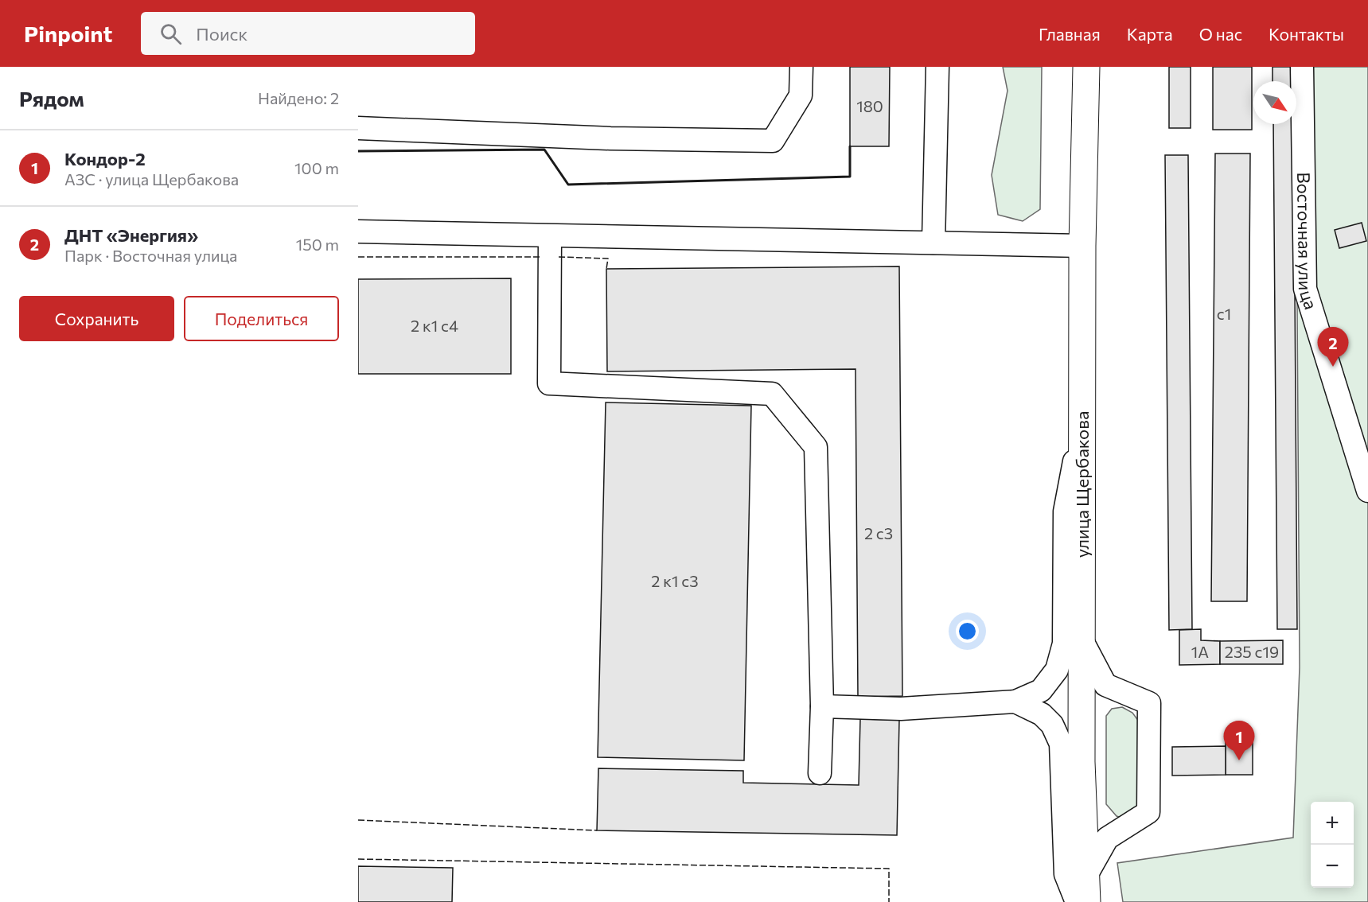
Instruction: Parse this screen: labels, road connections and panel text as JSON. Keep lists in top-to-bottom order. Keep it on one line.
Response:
{"streets":{"main road":["улица Щербакова"],"street":["Восточная улица"]},"house_numbers":["180","с1","2 к1 с4","2 с3","2 к1 с3","1А","235 с19"],"north":"bottom right","page":{"header":"Pinpoint","search":"Поиск","nav":["Главная","Карта","О нас","Контакты"],"heading":["Рядом","Найдено: 2"],"list":[{"mark":"1","name":"Кондор-2","note":"АЗС · улица Щербакова","value":"100 m"},{"mark":"2","name":"ДНТ «Энергия»","note":"Парк · Восточная улица","value":"150 m"}],"buttons":["Сохранить","Поделиться"],"pins":["2","1"],"map_buttons":["+","−"]}}
